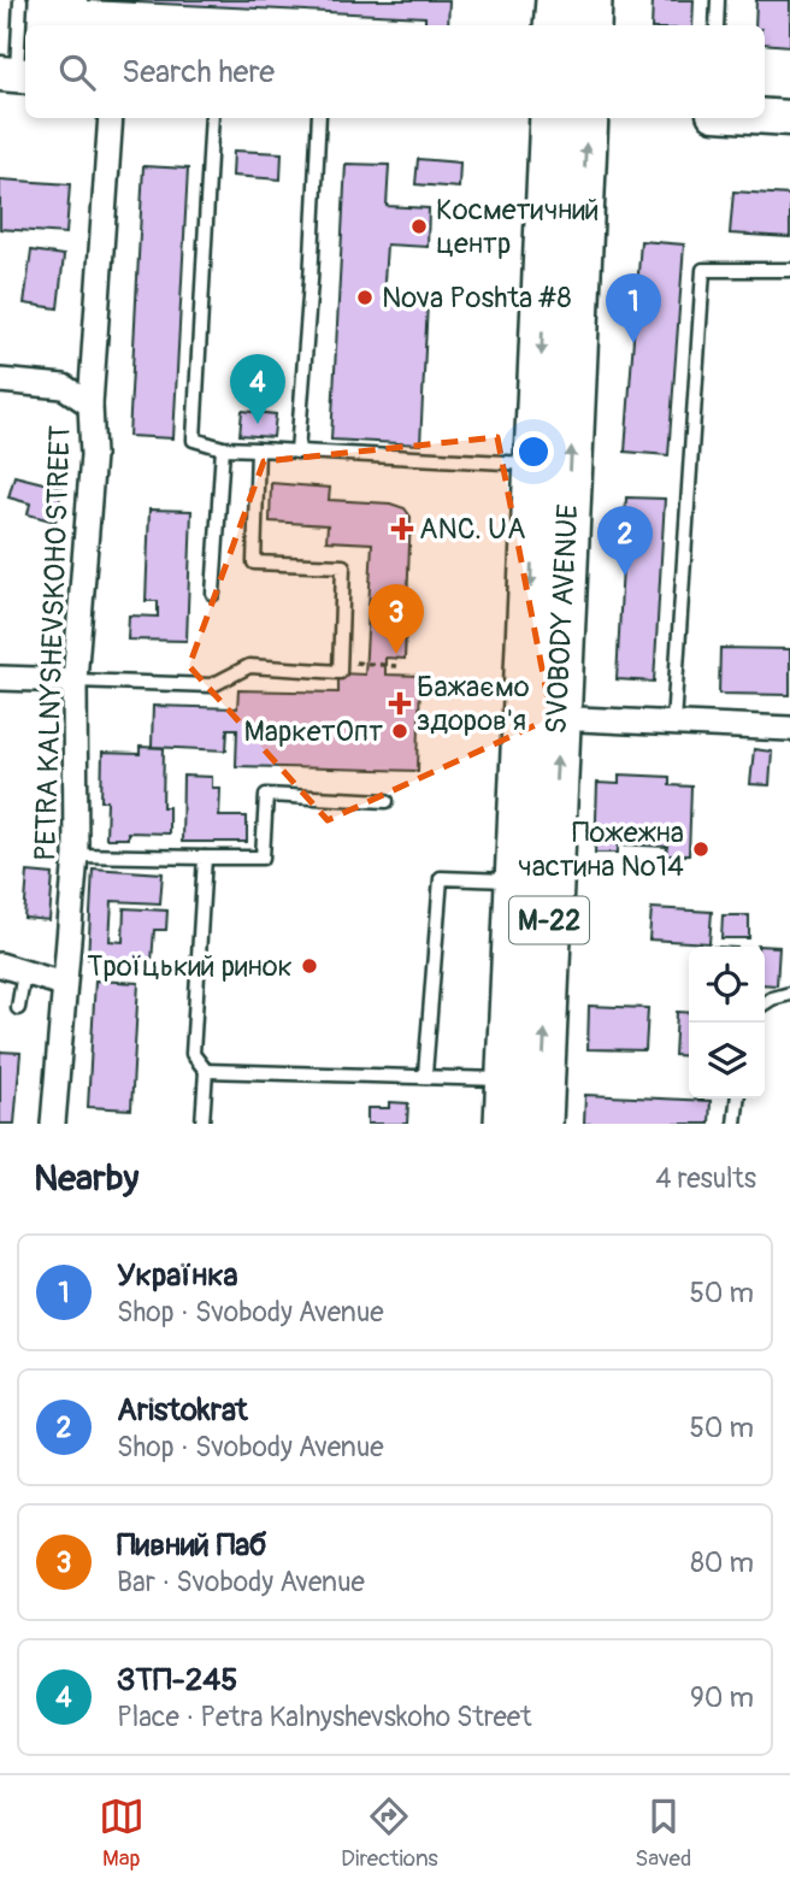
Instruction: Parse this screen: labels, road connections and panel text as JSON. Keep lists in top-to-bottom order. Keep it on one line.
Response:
{"streets":{"highway":["SVOBODY AVENUE","М-22"],"street":["PETRA KALNYSHEVSKOHO STREET"]},"places":{"other":["Косметичний центр","Nova Poshta #8","МаркетОпт","Пожежна частина №14","Троїцький ринок"],"health":["ANC. UA","Бажаємо здоров'я"]},"page":{"search":"Search here","pins":["1","4","2","3"],"heading":["Nearby","4 results"],"list":[{"mark":"1","name":"Українка","note":"Shop · Svobody Avenue","value":"50 m"},{"mark":"2","name":"Aristokrat","note":"Shop · Svobody Avenue","value":"50 m"},{"mark":"3","name":"Пивний Паб","note":"Bar · Svobody Avenue","value":"80 m"},{"mark":"4","name":"ЗТП-245","note":"Place · Petra Kalnyshevskoho Street","value":"90 m"}],"nav":["Map","Directions","Saved"]}}
